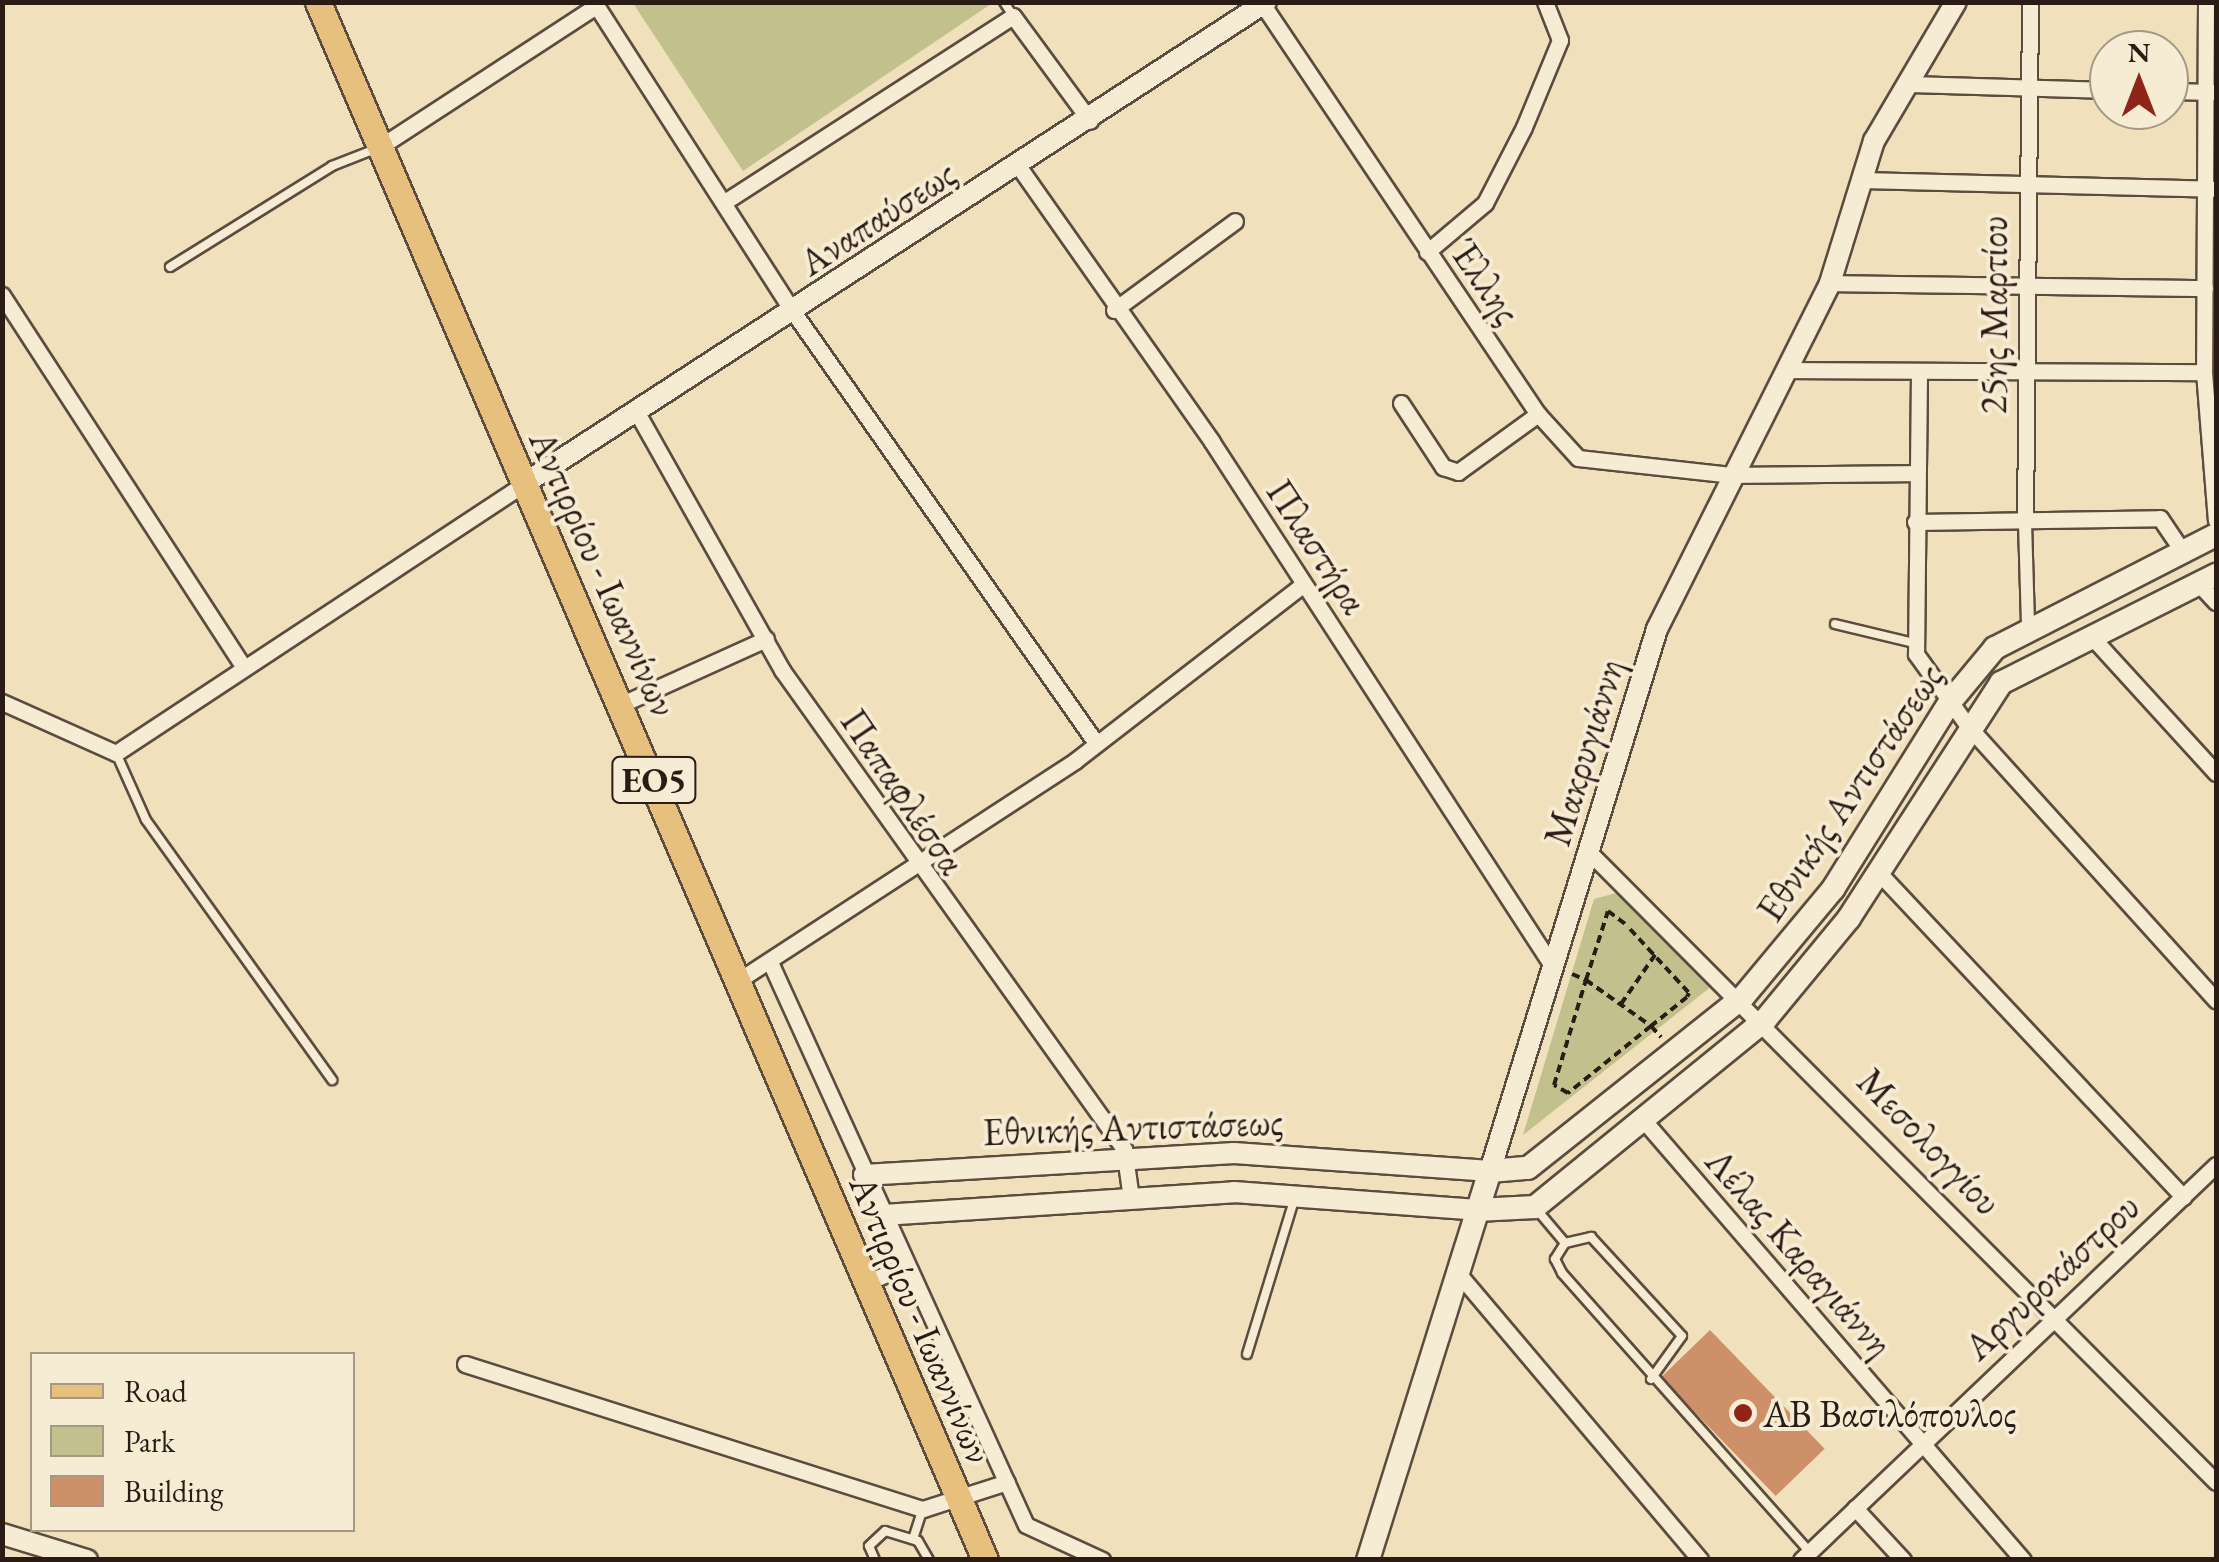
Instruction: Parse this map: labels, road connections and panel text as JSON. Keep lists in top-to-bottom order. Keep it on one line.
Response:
{"streets":{"main road":["Αντιρρίου - Ιωαννίνων","Μακρυγιάννη","ΕΟ5","Εθνικής Αντιστάσεως"],"street":["Αναπαύσεως","Έλλης","25ης Μαρτίου","Πλαστήρα","Παπαφλέσσα","Μεσολογγίου","Λέλας Καραγιάννη","Αργυροκάστρου"]},"crossings":[["Αναπαύσεως","Έλλης"],["Αναπαύσεως","Πλαστήρα"],["Αναπαύσεως","Αντιρρίου - Ιωαννίνων"],["Αναπαύσεως","Παπαφλέσσα"],["Έλλης","Μακρυγιάννη"],["25ης Μαρτίου","Εθνικής Αντιστάσεως"],["Πλαστήρα","Μακρυγιάννη"],["Μακρυγιάννη","Εθνικής Αντιστάσεως"],["Μακρυγιάννη","Μεσολογγίου"],["Παπαφλέσσα","Εθνικής Αντιστάσεως"],["Εθνικής Αντιστάσεως","Μεσολογγίου"],["Εθνικής Αντιστάσεως","Λέλας Καραγιάννη"],["Μεσολογγίου","Αργυροκάστρου"],["Λέλας Καραγιάννη","Αργυροκάστρου"]],"places":["ΑΒ Βασιλόπουλος"],"legend":["Road","Park","Building"],"north":"top"}
